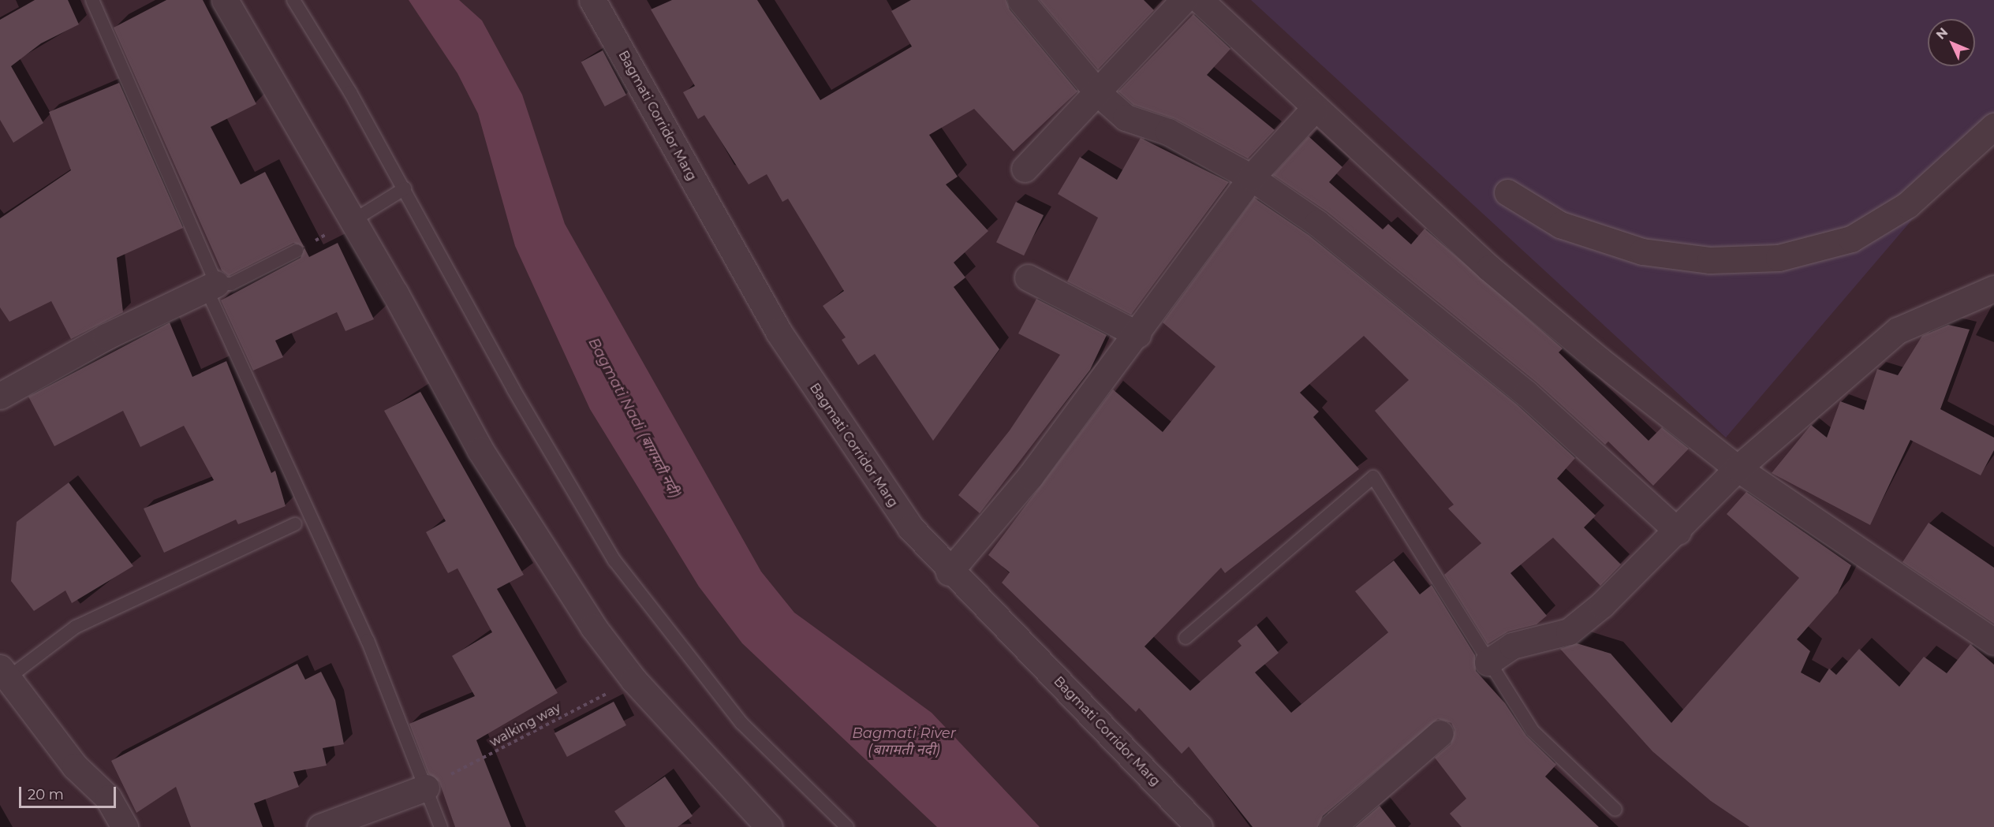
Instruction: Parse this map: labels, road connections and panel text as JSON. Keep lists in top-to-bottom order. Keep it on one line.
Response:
{"streets":{"street":["Bagmati Corridor Marg"],"path":["walking way"]},"water":["Bagmati Nadi (बागमती नदी)","Bagmati River (बागमती नदी)"],"scale_bar":"20 m","north":"top left"}
